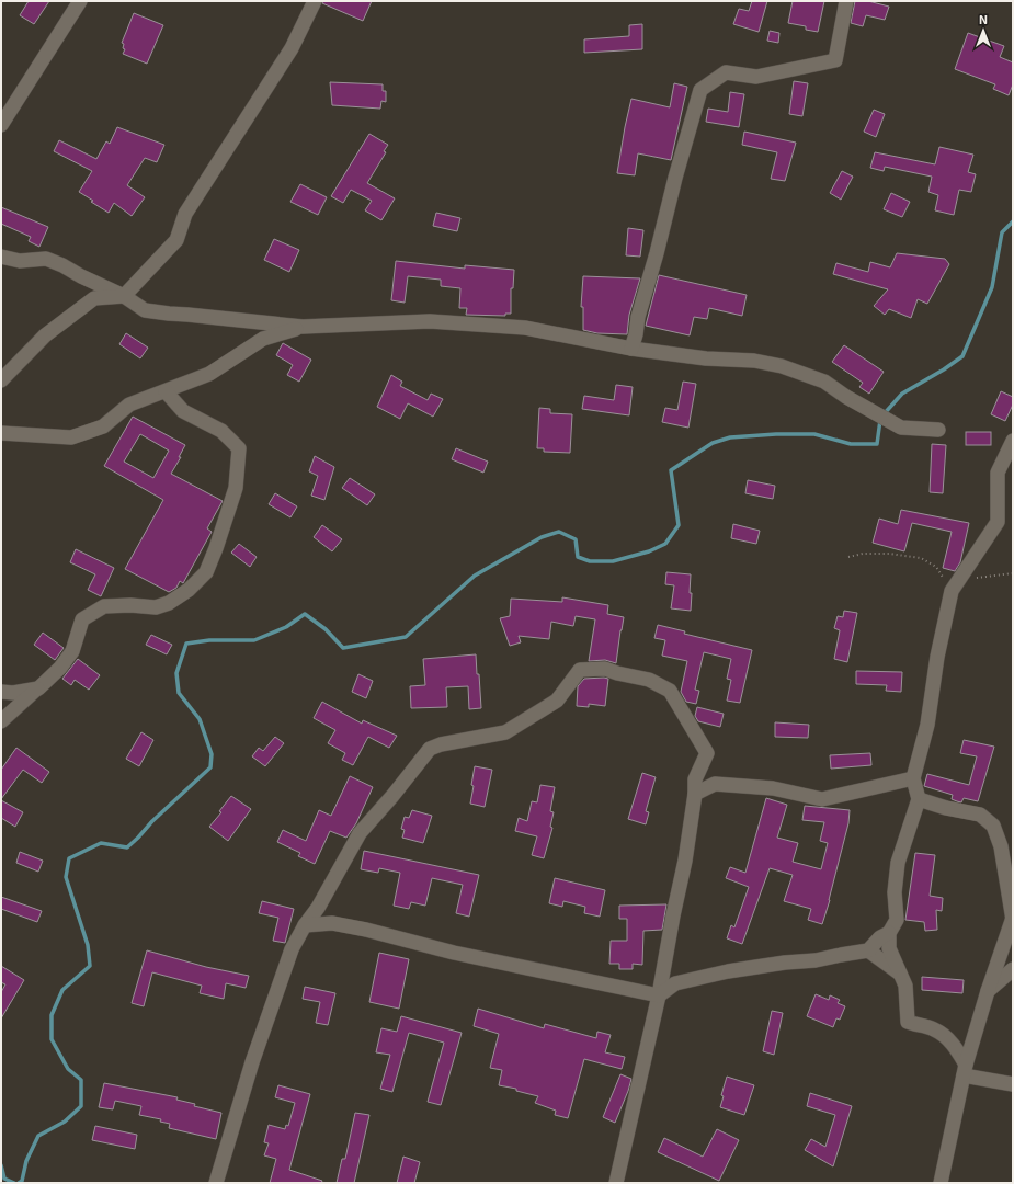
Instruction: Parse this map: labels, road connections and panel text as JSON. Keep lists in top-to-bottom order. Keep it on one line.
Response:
{"north":"top"}
